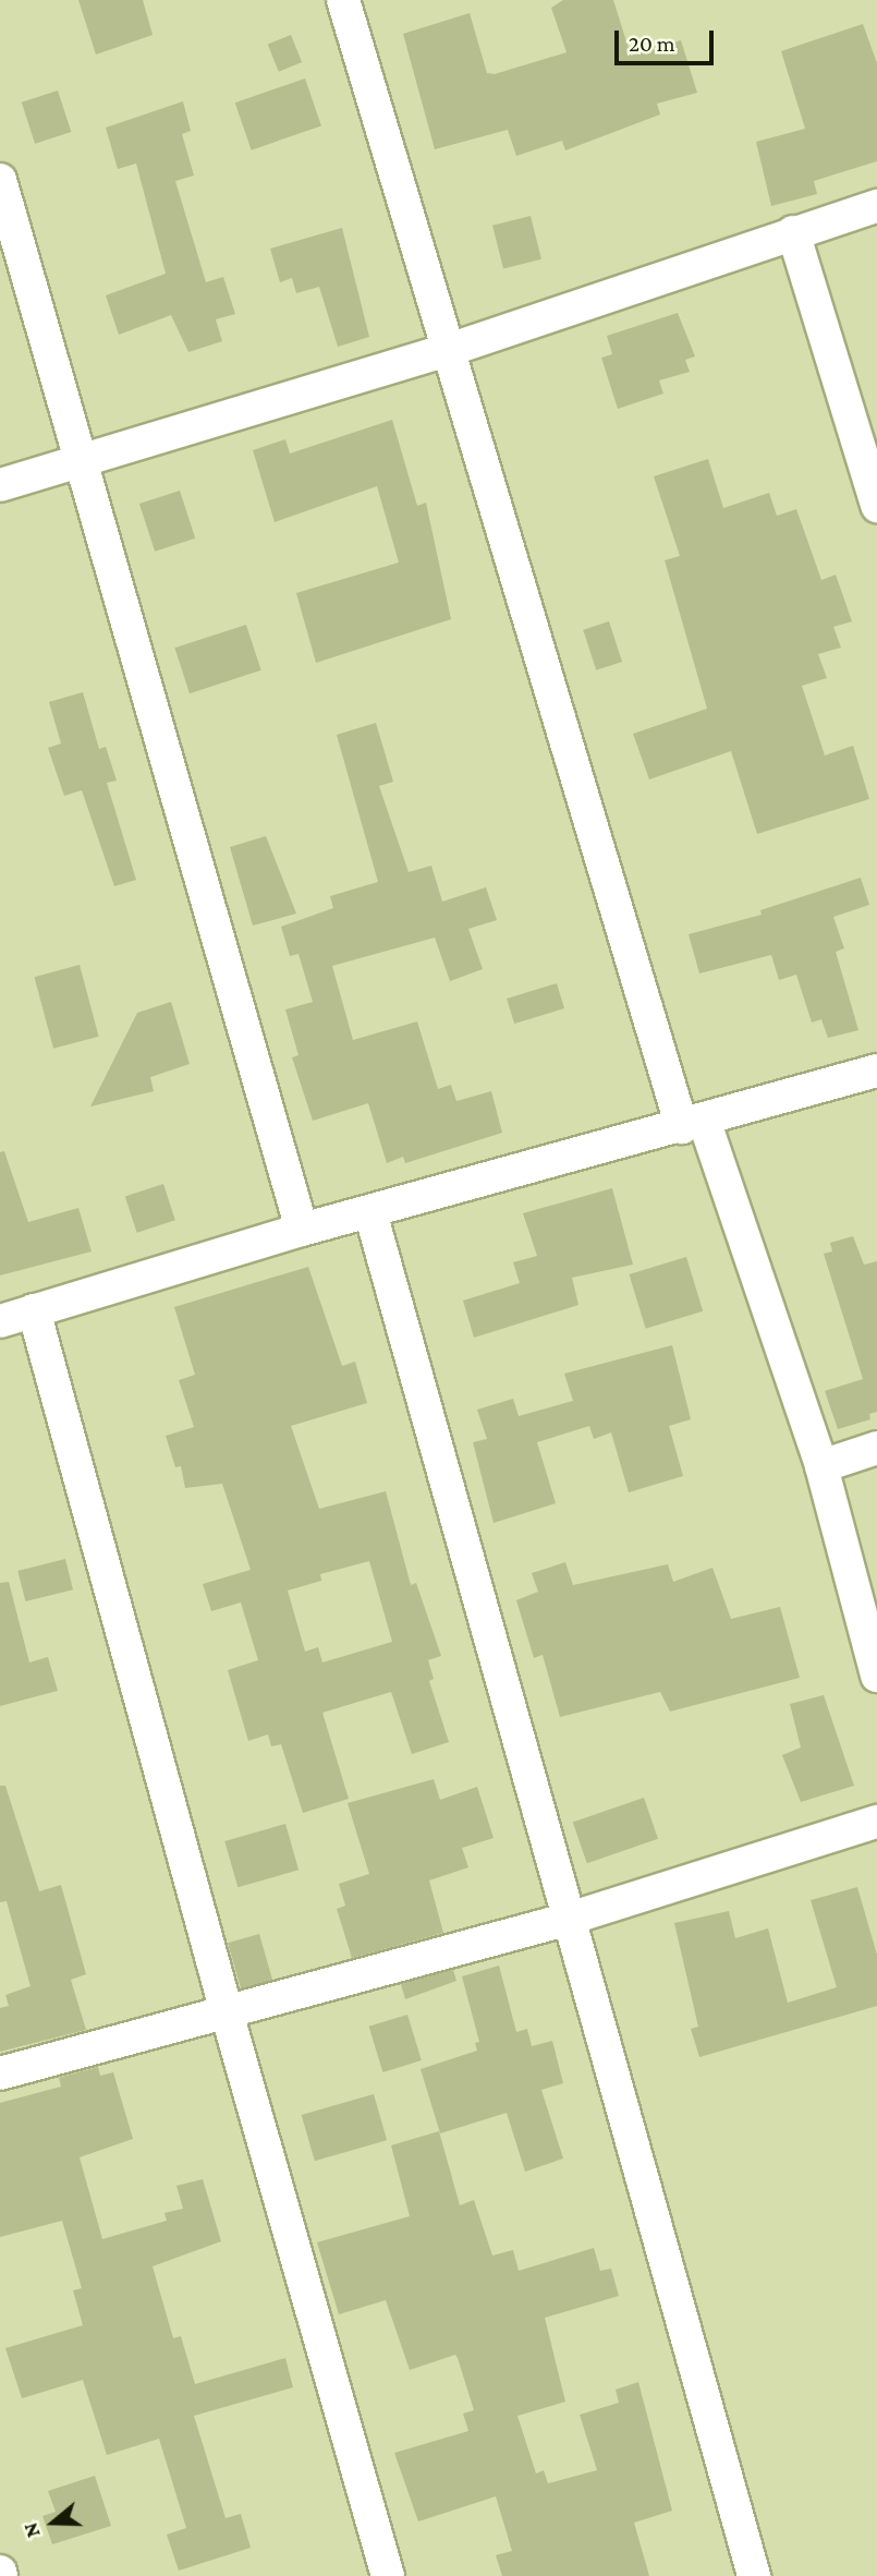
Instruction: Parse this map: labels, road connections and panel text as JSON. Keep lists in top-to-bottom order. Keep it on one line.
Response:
{"scale_bar":"20 m","north":"left"}
